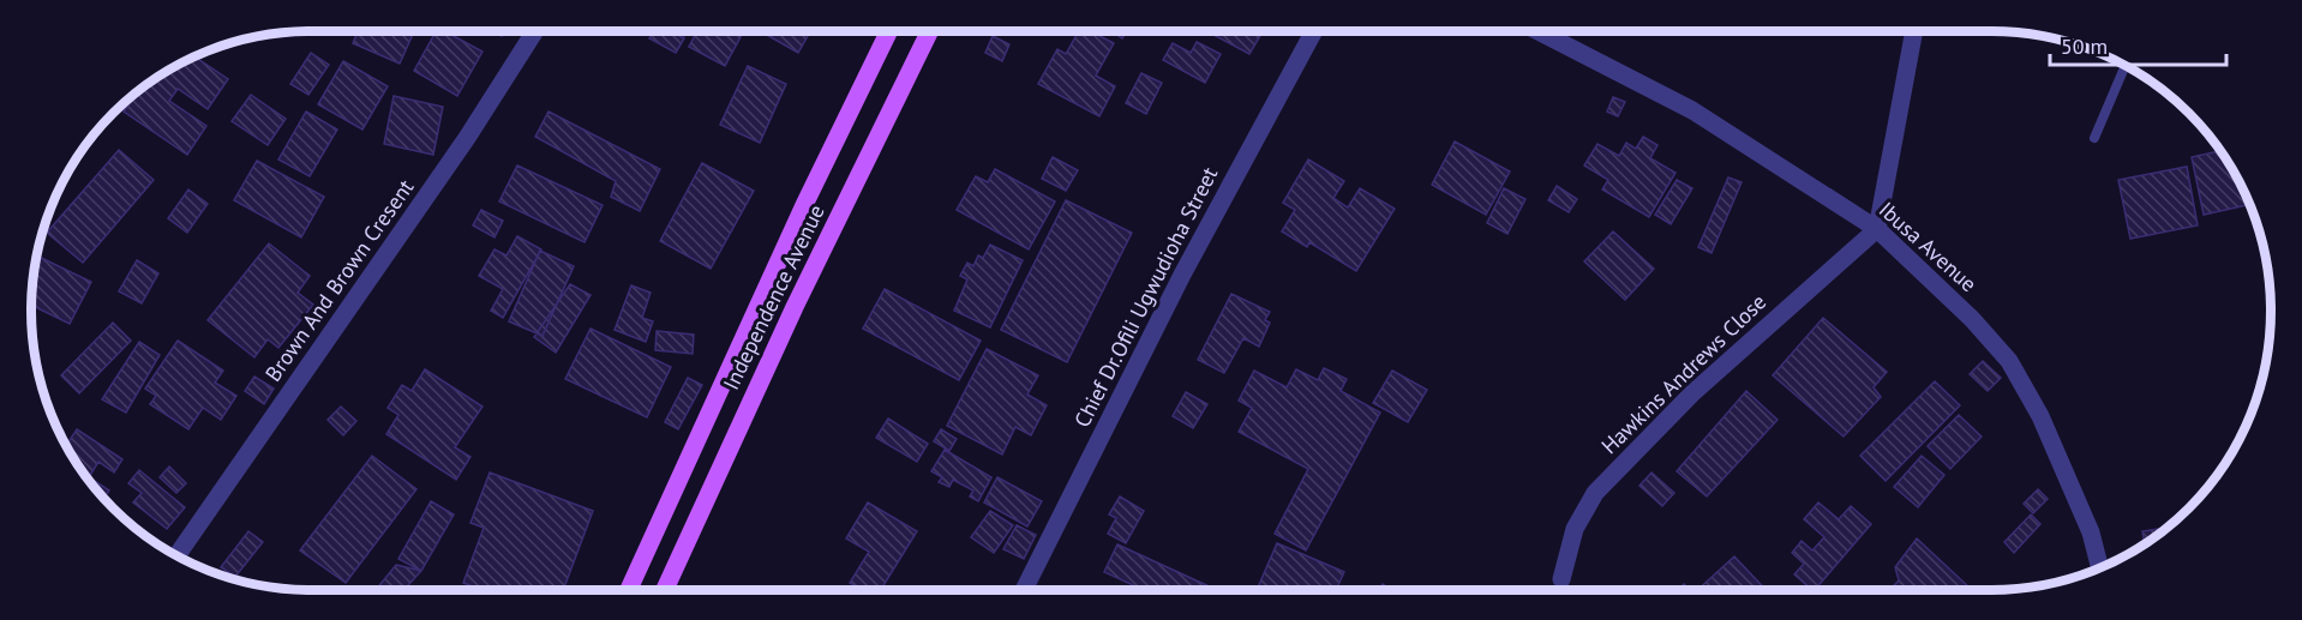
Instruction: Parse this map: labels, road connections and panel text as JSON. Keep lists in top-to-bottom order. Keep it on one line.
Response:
{"streets":{"main road":["Independence Avenue"],"street":["Ibusa Avenue","Brown And Brown Cresent","Chief Dr.Ofili Ugwudioha Street","Hawkins Andrews Close"]},"crossings":[["Ibusa Avenue","Hawkins Andrews Close"]],"scale_bar":"50 m"}
